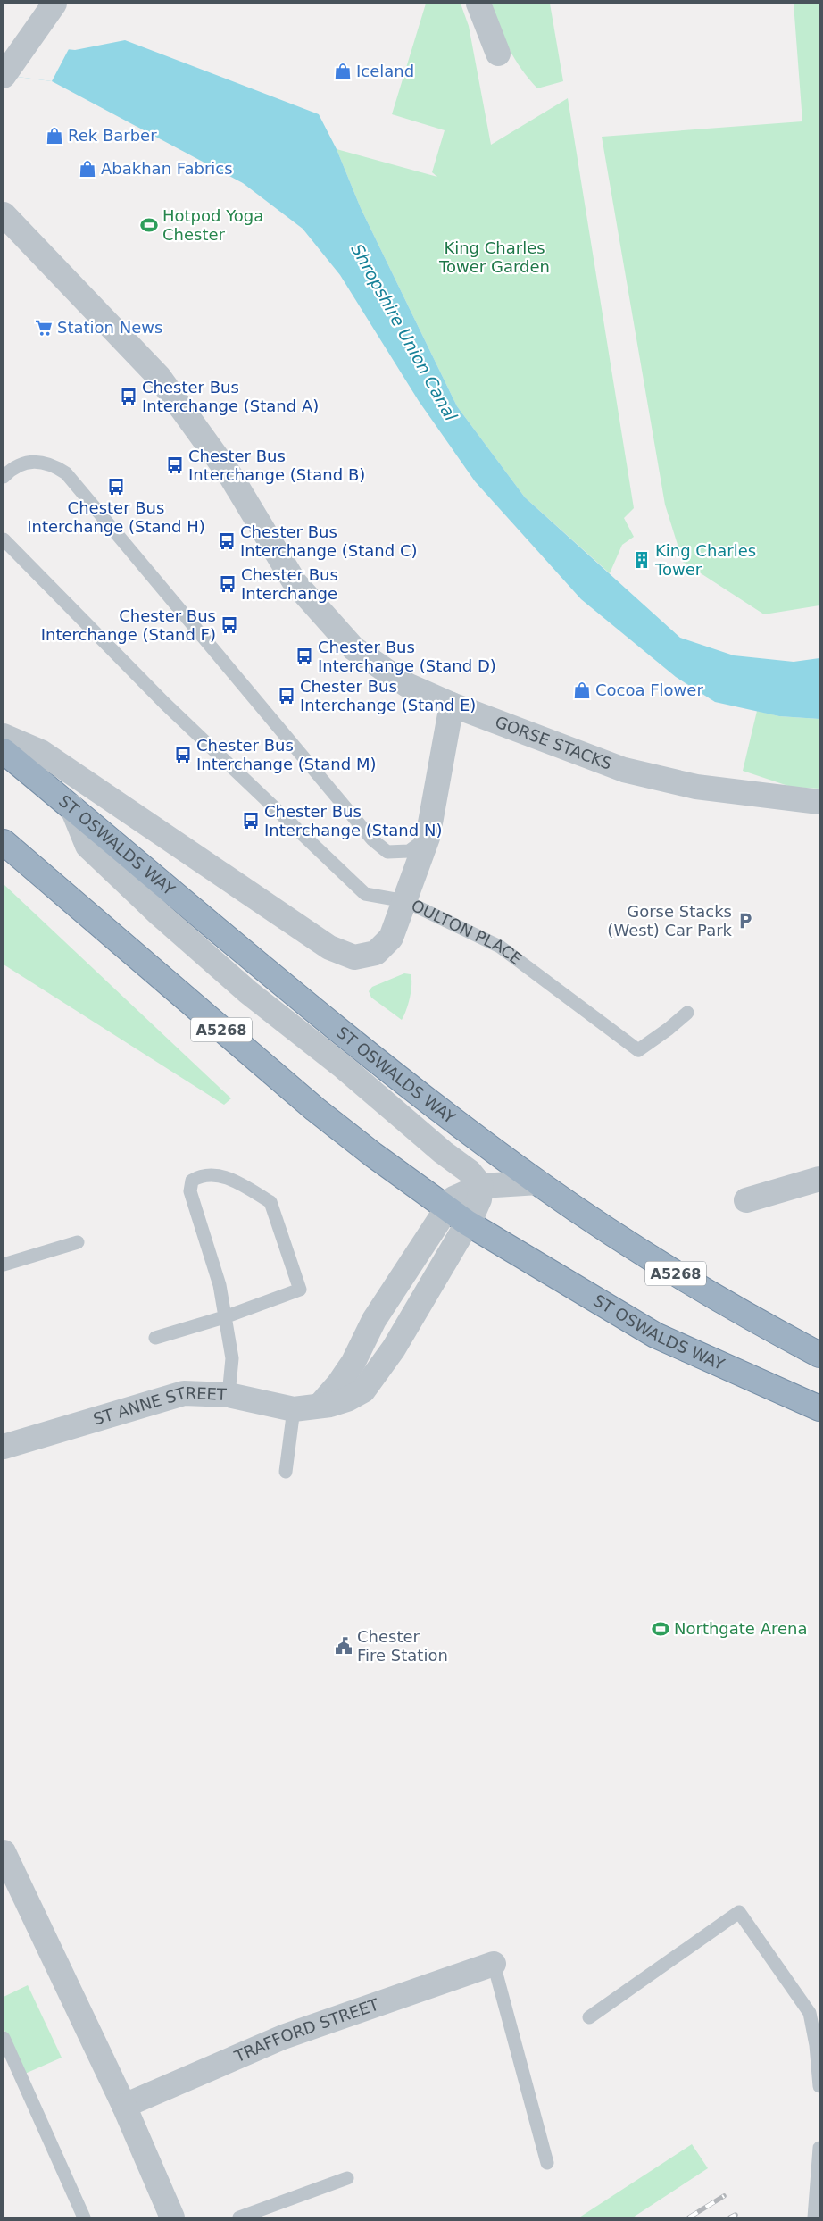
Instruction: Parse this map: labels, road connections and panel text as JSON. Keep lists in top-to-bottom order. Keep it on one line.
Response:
{"streets":{"highway":["ST OSWALDS WAY","A5268"],"street":["GORSE STACKS","OULTON PLACE","ST ANNE STREET","TRAFFORD STREET"]},"crossings":[["GORSE STACKS","OULTON PLACE"],["ST OSWALDS WAY","ST ANNE STREET"]],"water":["Shropshire Union Canal"],"parks":["King Charles Tower Garden"],"places":{"shop":["Iceland","Rek Barber","Abakhan Fabrics","Cocoa Flower"],"sports":["Hotpod Yoga Chester","Northgate Arena"],"supermarket":["Station News"],"bus stop":["Chester Bus Interchange (Stand A)","Chester Bus Interchange (Stand B)","Chester Bus Interchange (Stand H)","Chester Bus Interchange (Stand C)","Chester Bus Interchange","Chester Bus Interchange (Stand F)","Chester Bus Interchange (Stand D)","Chester Bus Interchange (Stand E)","Chester Bus Interchange (Stand M)","Chester Bus Interchange (Stand N)"],"building":["King Charles Tower"],"parking":["Gorse Stacks (West) Car Park"],"public building":["Chester Fire Station"]}}
